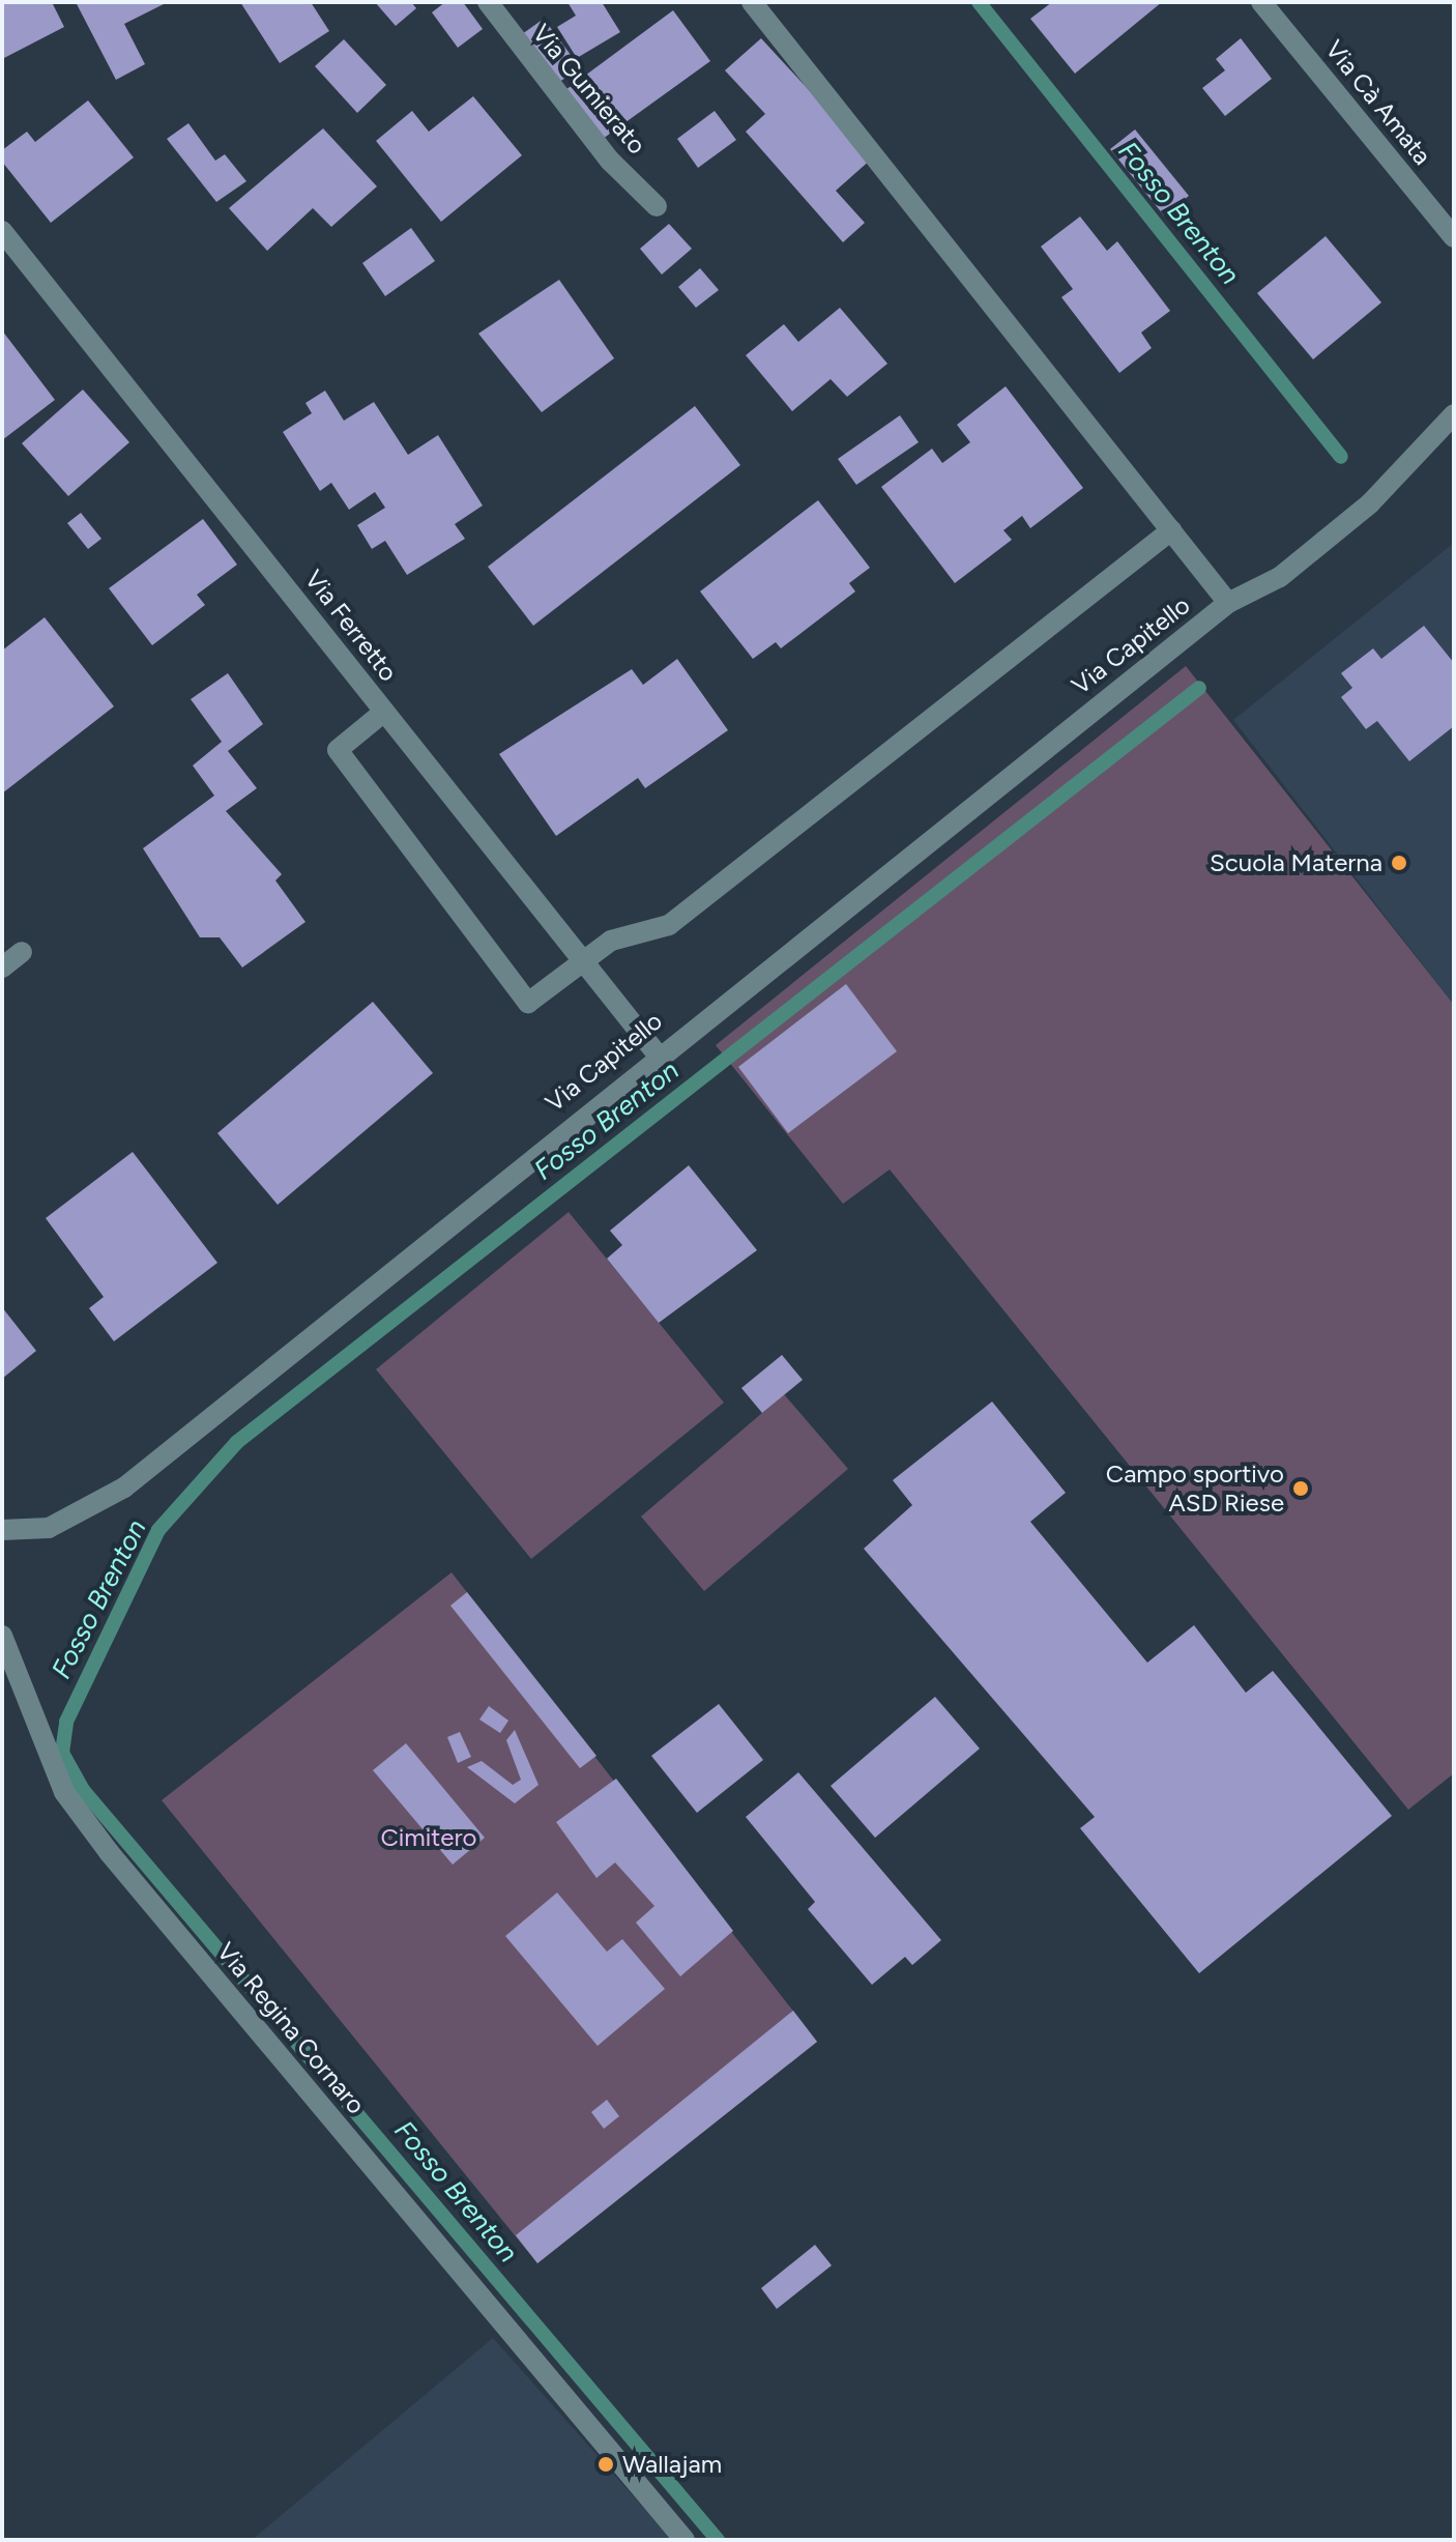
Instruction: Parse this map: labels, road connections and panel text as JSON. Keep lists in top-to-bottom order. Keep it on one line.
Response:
{"streets":{"street":["Via Gumierato","Via Cà Amata","Via Ferretto","Via Capitello","Via Regina Cornaro"]},"crossings":[["Via Ferretto","Via Capitello"]],"water":["Fosso Brenton"],"parks":["Cimitero"],"places":["Scuola Materna","Campo sportivo ASD Riese","Wallajam"]}
